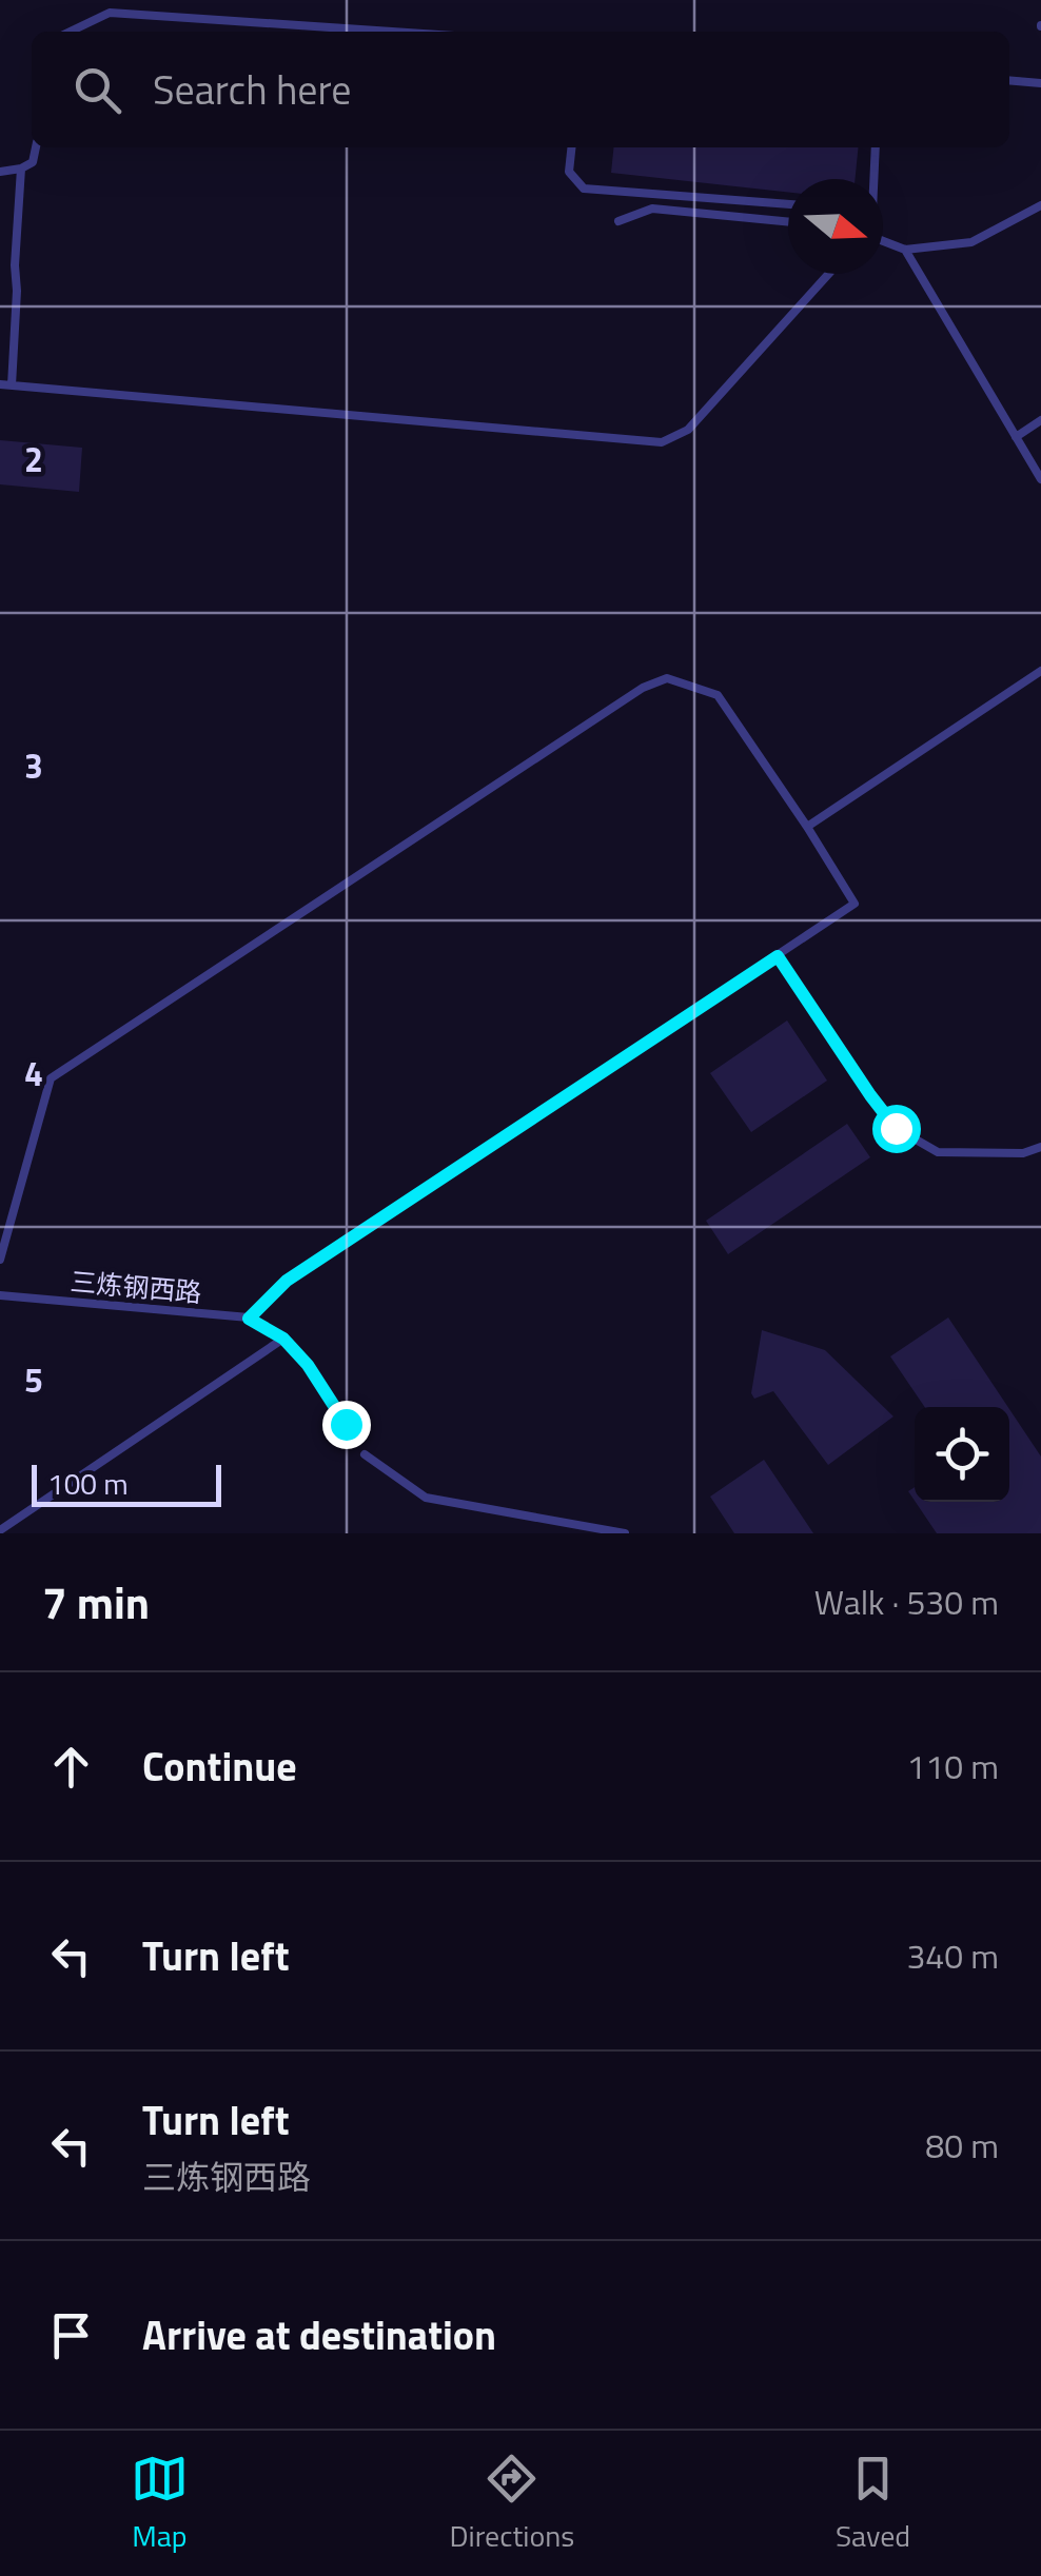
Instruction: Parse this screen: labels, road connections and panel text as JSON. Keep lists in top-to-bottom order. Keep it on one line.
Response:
{"streets":{"lane":["三炼钢西路"]},"scale_bar":"100 m","north":"right","page":{"search":"Search here","scale":"100 m","heading":["7 min","Walk · 530 m"],"list":[["Continue","110 m"],["Turn left","340 m"],["Turn left","三炼钢西路","80 m"],"Arrive at destination"],"nav":["Map","Directions","Saved"]},"grid":{"rows":["2","3","4","5"]}}
